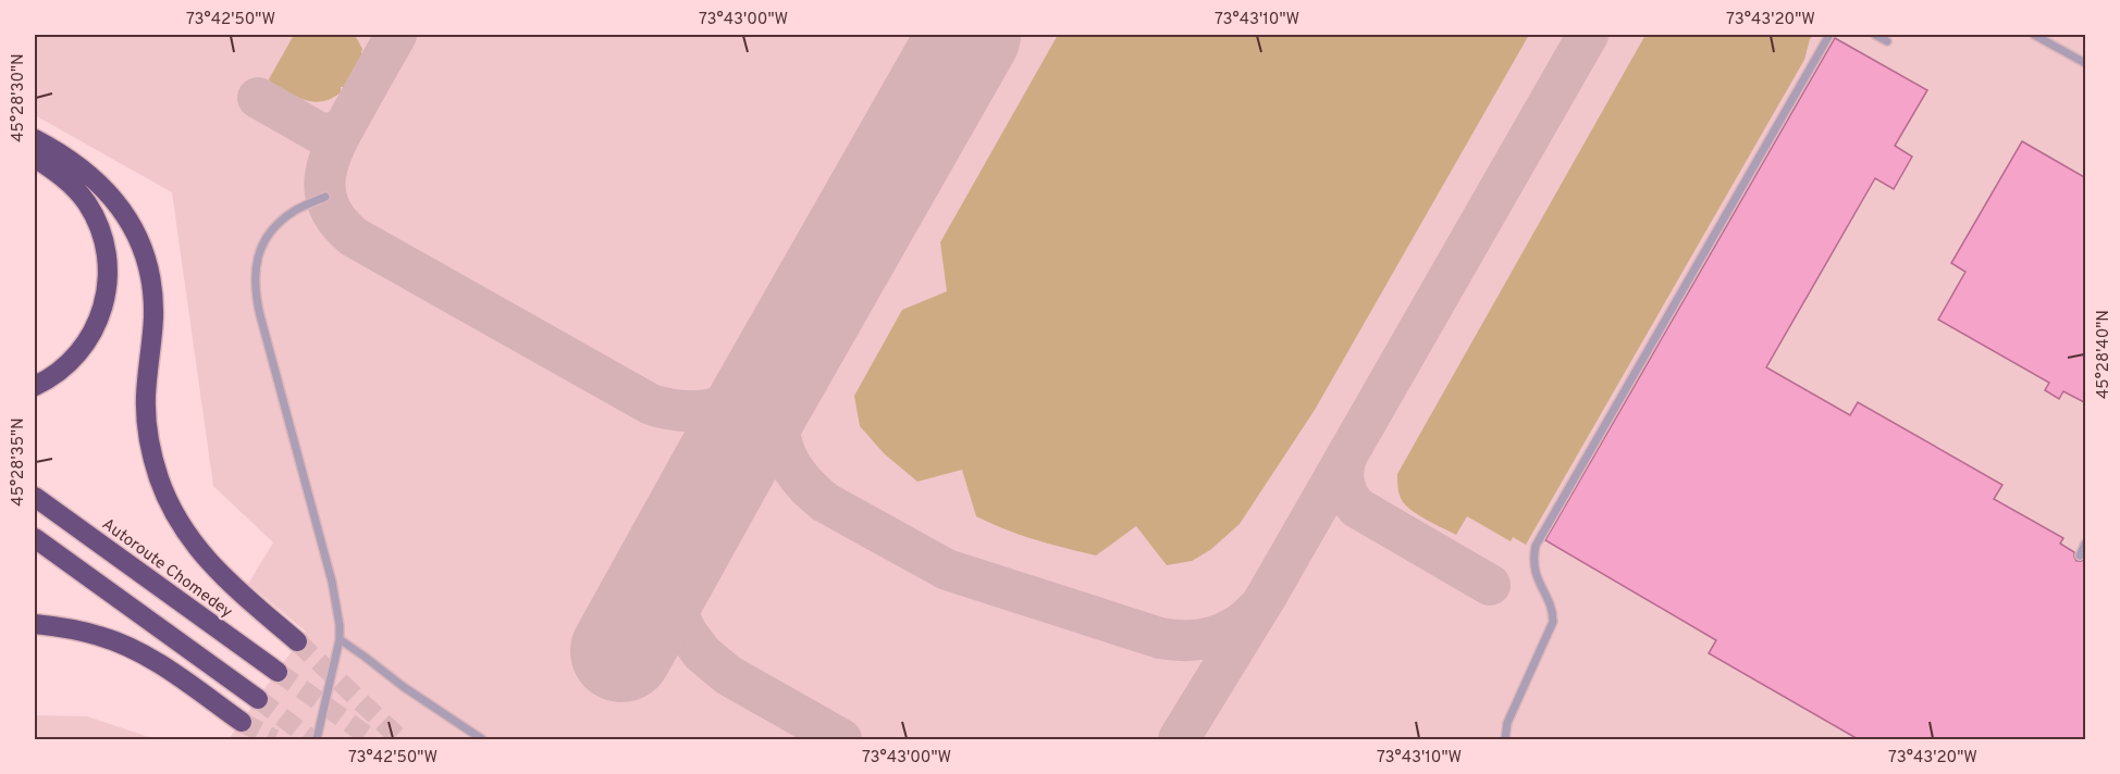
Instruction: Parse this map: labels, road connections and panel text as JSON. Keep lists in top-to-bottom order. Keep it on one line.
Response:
{"streets":{"highway":["Autoroute Chomedey"]},"coordinates":["73°42'50\"W","73°43'00\"W","73°43'10\"W","73°43'20\"W","45°28'30\"N","45°28'40\"N","45°28'35\"N"]}
